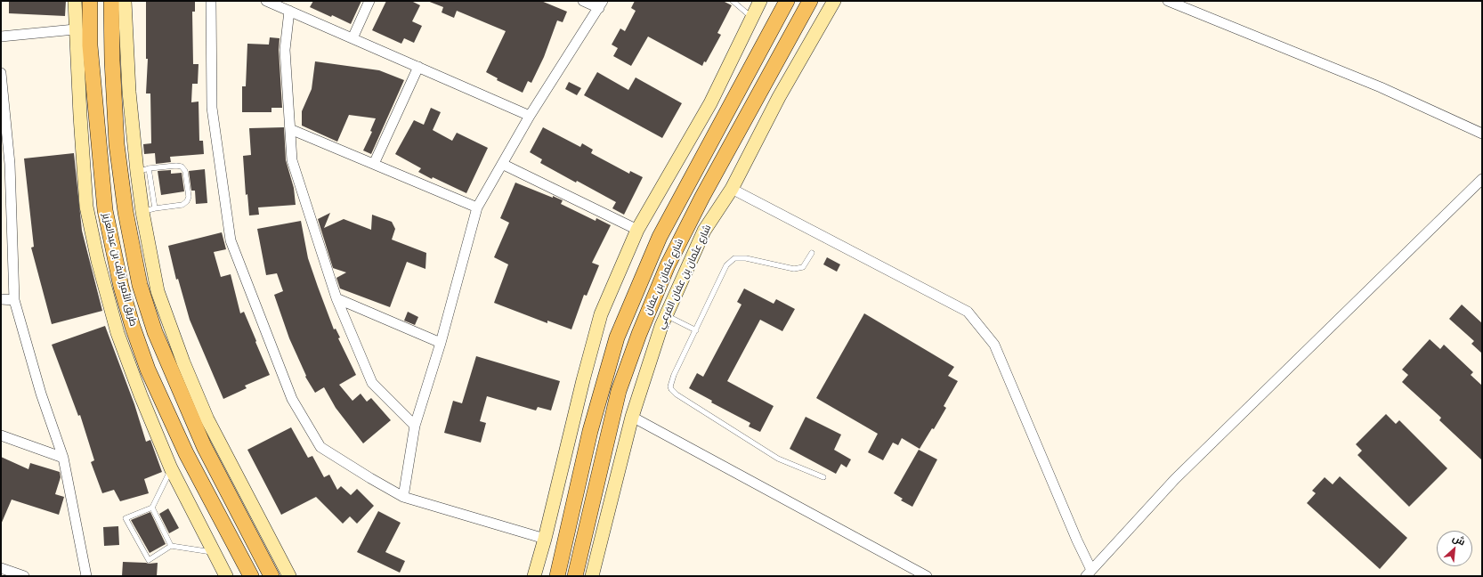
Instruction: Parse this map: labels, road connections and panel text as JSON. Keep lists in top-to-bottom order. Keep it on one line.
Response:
{"streets":{"main road":["طريق الأمير نايف بن عبدالعزيز","شارع عثمان بن عفان","شارع عثمان بن عفان الفرعي"]},"north":"top right"}
